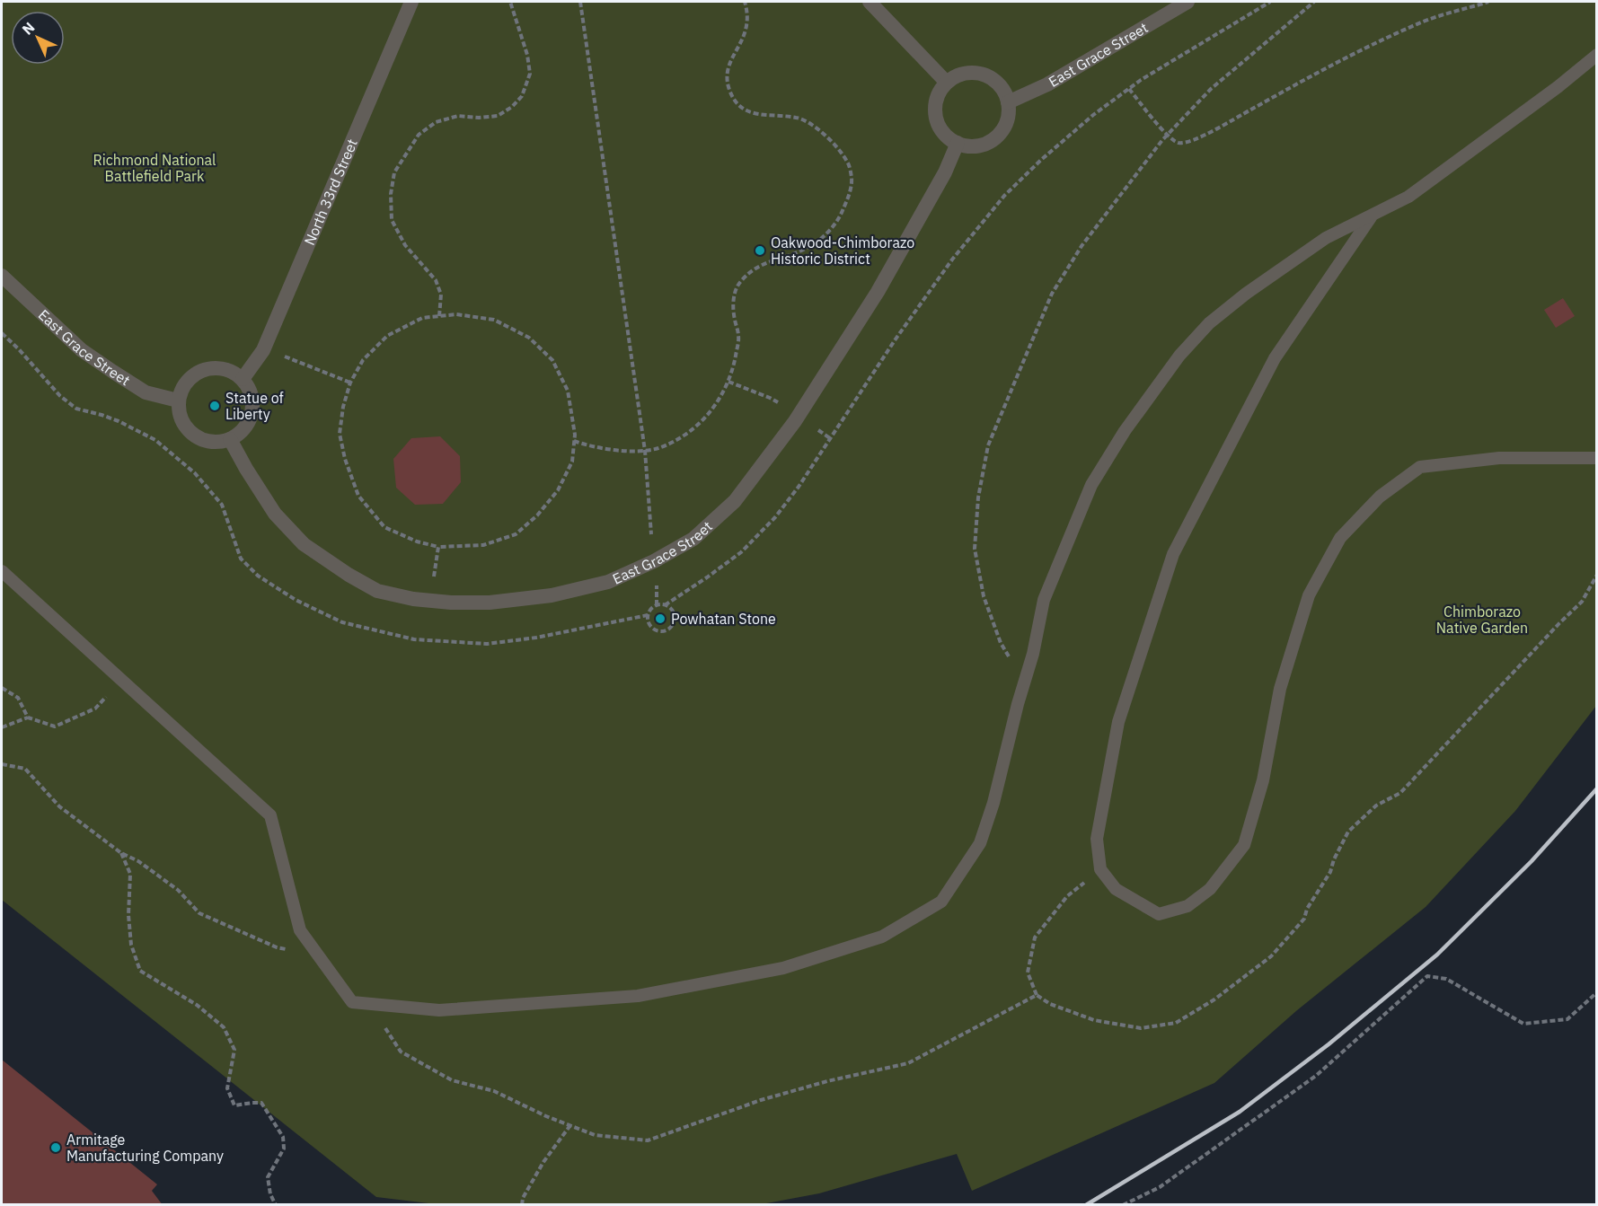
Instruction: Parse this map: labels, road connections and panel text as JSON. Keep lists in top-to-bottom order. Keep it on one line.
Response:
{"streets":{"street":["East Grace Street","North 33rd Street"]},"crossings":[["East Grace Street","North 33rd Street"]],"parks":["Richmond National Battlefield Park","Chimborazo Native Garden"],"places":["Oakwood-Chimborazo Historic District","Statue of Liberty","Powhatan Stone","Armitage Manufacturing Company"],"north":"top left"}
